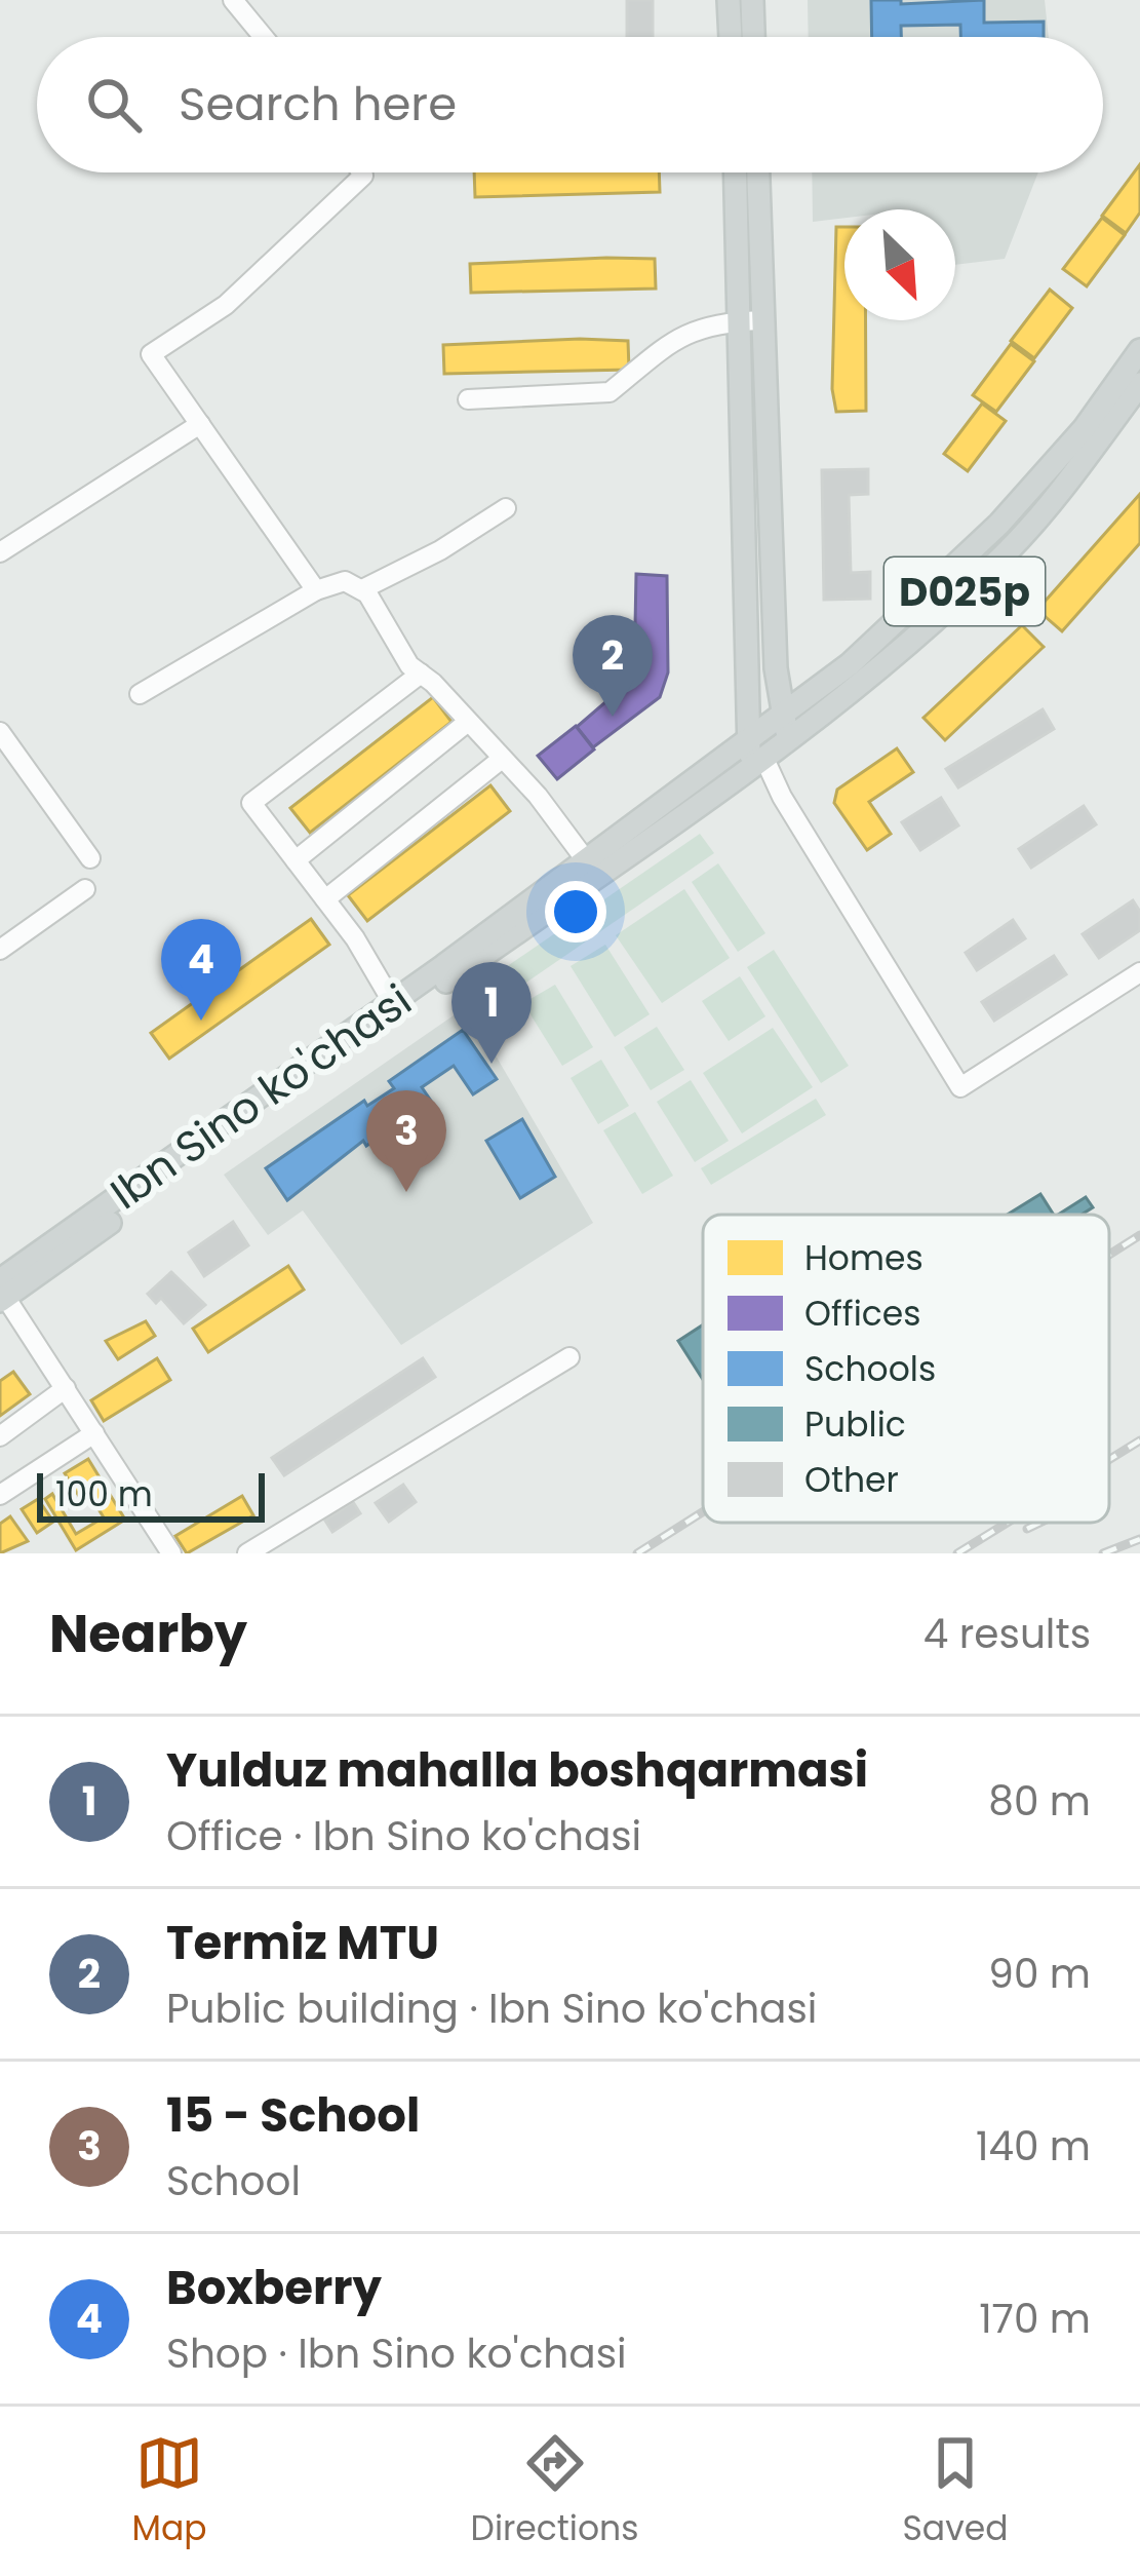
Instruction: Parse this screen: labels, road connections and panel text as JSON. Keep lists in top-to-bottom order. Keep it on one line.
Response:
{"streets":{"main road":["D025p","Ibn Sino ko'chasi"]},"crossings":[["D025p","Ibn Sino ko'chasi"]],"legend":["Homes","Offices","Schools","Public","Other"],"scale_bar":"100 m","north":"bottom right","page":{"search":"Search here","pins":["2","4","1","3"],"scale":"100 m","heading":["Nearby","4 results"],"list":[{"mark":"1","name":"Yulduz mahalla boshqarmasi","note":"Office · Ibn Sino ko'chasi","value":"80 m"},{"mark":"2","name":"Termiz MTU","note":"Public building · Ibn Sino ko'chasi","value":"90 m"},{"mark":"3","name":"15 - School","note":"School","value":"140 m"},{"mark":"4","name":"Boxberry","note":"Shop · Ibn Sino ko'chasi","value":"170 m"}],"nav":["Map","Directions","Saved"]}}
